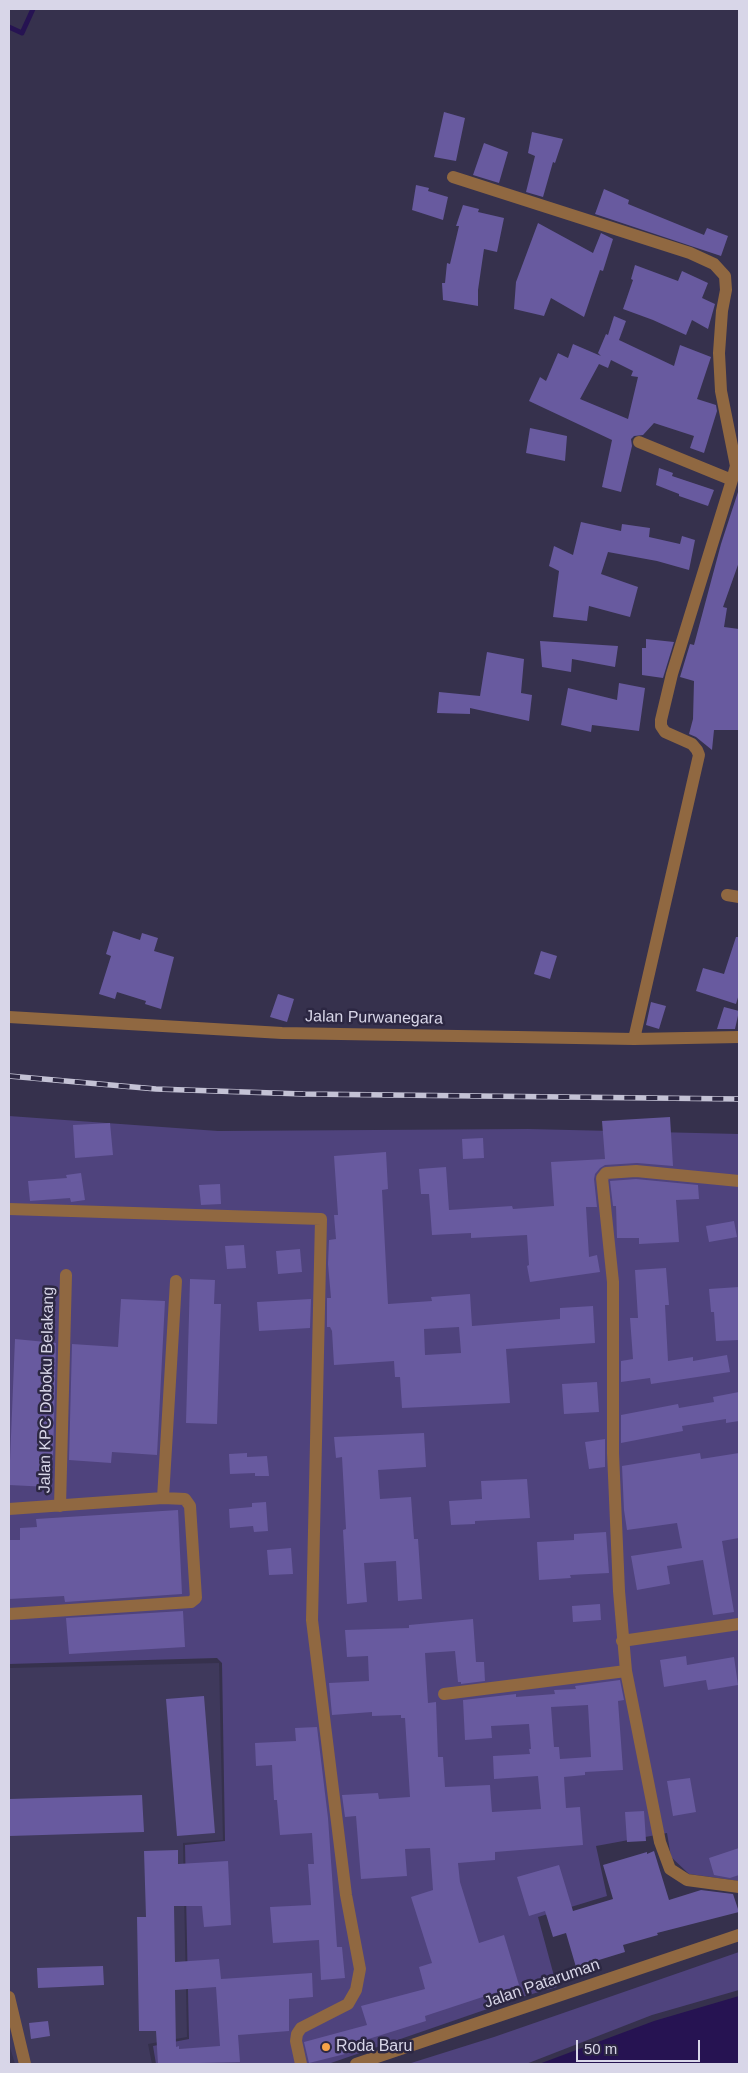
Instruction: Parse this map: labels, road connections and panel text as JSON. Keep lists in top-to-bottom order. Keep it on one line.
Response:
{"streets":{"street":["Jalan Purwanegara","Jalan KPC Doboku Belakang","Jalan Pataruman"]},"places":["Roda Baru"],"scale_bar":"50 m"}
